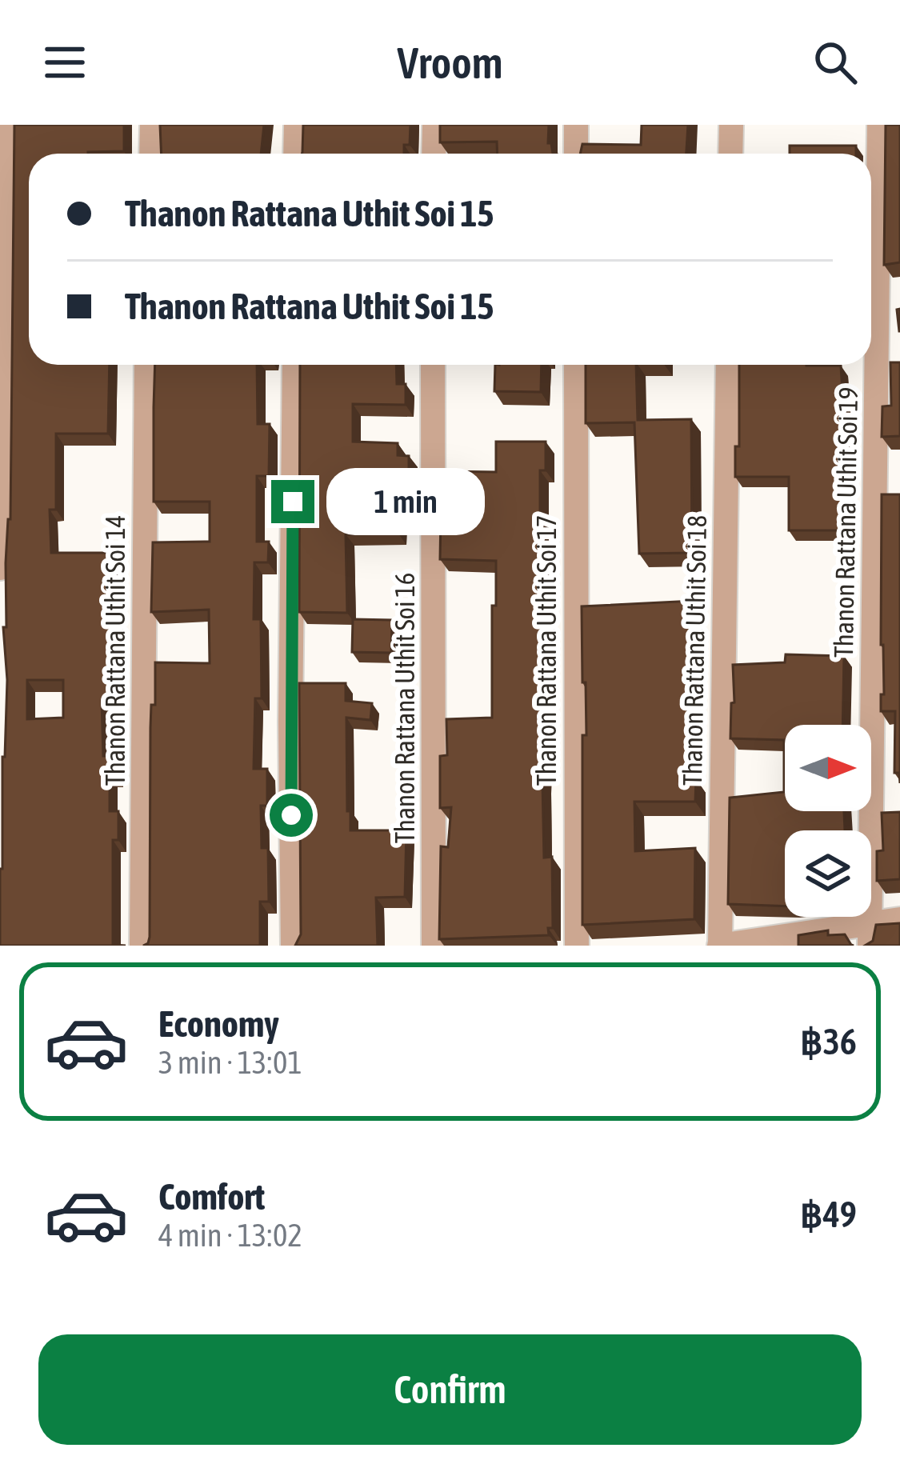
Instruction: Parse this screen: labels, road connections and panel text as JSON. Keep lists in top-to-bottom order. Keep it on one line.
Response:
{"streets":{"street":["Thanon Rattana Uthit Soi 19","Thanon Rattana Uthit Soi 14","Thanon Rattana Uthit Soi 17","Thanon Rattana Uthit Soi 18","Thanon Rattana Uthit Soi 16"]},"north":"right","page":{"header":"Vroom","banner":["Thanon Rattana Uthit Soi 15","Thanon Rattana Uthit Soi 15"],"bubble":"1 min","list":[{"name":"Economy","note":"3 min · 13:01","value":"฿36"},{"name":"Comfort","note":"4 min · 13:02","value":"฿49"}],"buttons":"Confirm"}}
